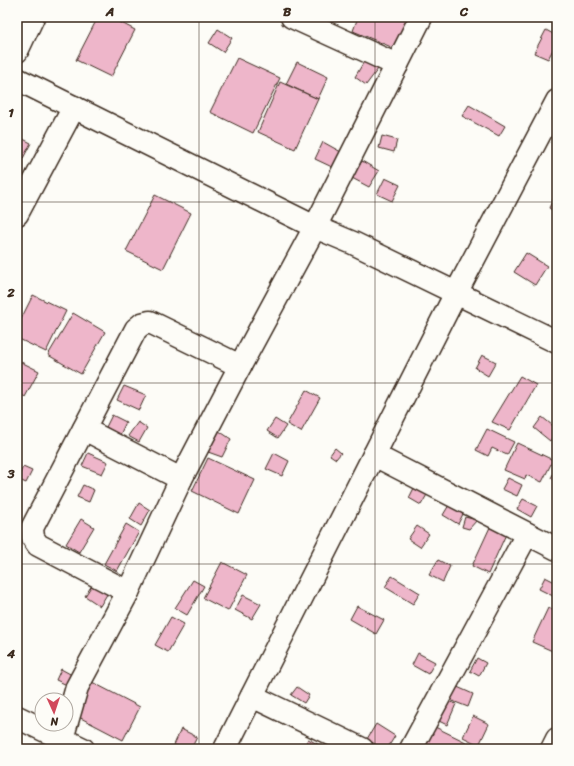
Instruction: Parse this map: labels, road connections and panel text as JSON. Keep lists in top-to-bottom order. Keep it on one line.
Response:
{"north":"bottom","grid":{"columns":["A","B","C"],"rows":["1","2","3","4"]}}
